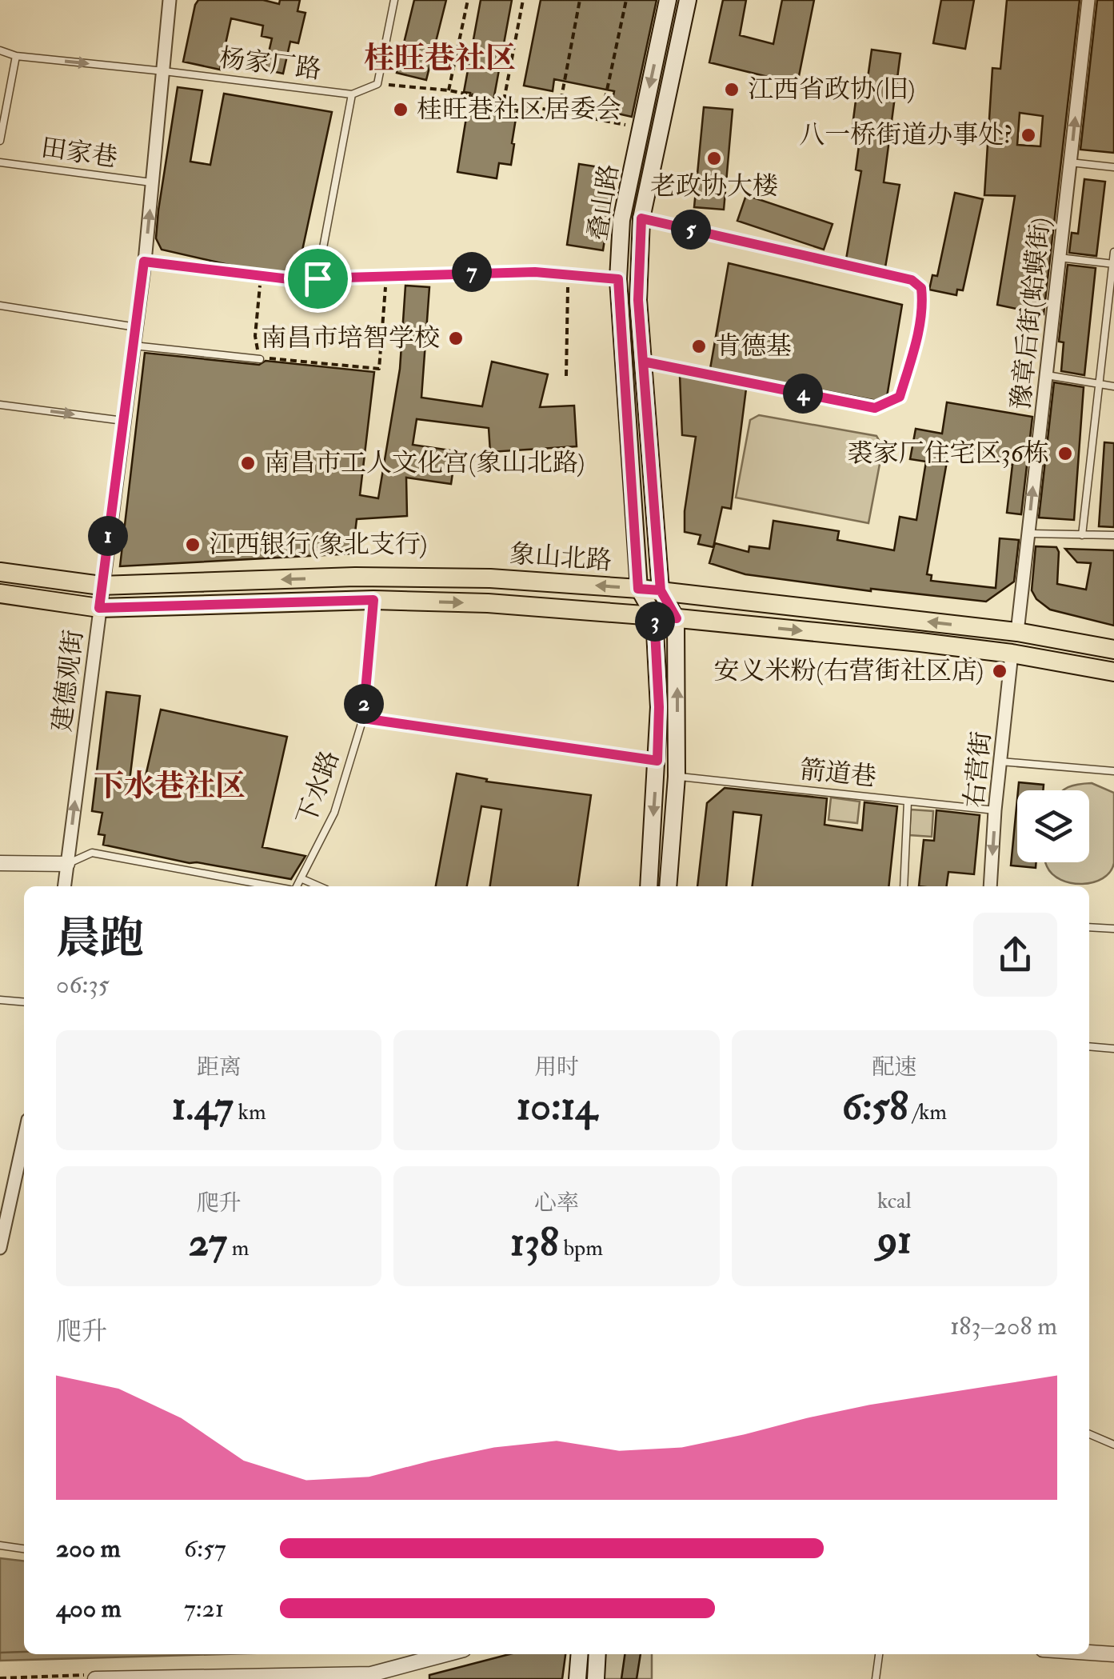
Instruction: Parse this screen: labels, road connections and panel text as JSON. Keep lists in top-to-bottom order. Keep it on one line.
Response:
{"streets":{"main road":["叠山路","象山北路"],"street":["豫章后街(蛤蟆街)","建德观街","右营街"],"lane":["杨家厂路","田家巷","箭道巷","下水路"]},"crossings":[["杨家厂路","建德观街"],["田家巷","建德观街"],["叠山路","象山北路"],["叠山路","箭道巷"],["豫章后街(蛤蟆街)","象山北路"],["象山北路","建德观街"],["象山北路","右营街"],["象山北路","下水路"],["建德观街","下水路"],["右营街","箭道巷"]],"one_way":["豫章后街(蛤蟆街)","建德观街"],"districts":["桂旺巷社区","下水巷社区"],"places":["江西省政协(旧)","桂旺巷社区居委会","八一桥街道办事处?","老政协大楼","南昌市培智学校","肯德基","裘家厂住宅区36栋","南昌市工人文化宫(象山北路)","江西银行(象北支行)","安义米粉(右营街社区店)"],"page":{"pins":["5","7","4","1","3","2"],"heading":["晨跑","06:35"],"stats":[["距离","1.47 km"],["用时","10:14"],["配速","6:58 /km"],["爬升","27 m"],["心率","138 bpm"],["kcal","91"]],"chart":["爬升","183–208 m"],"list":[{"name":"200 m","note":"6:57"},{"name":"400 m","note":"7:21"}]}}
